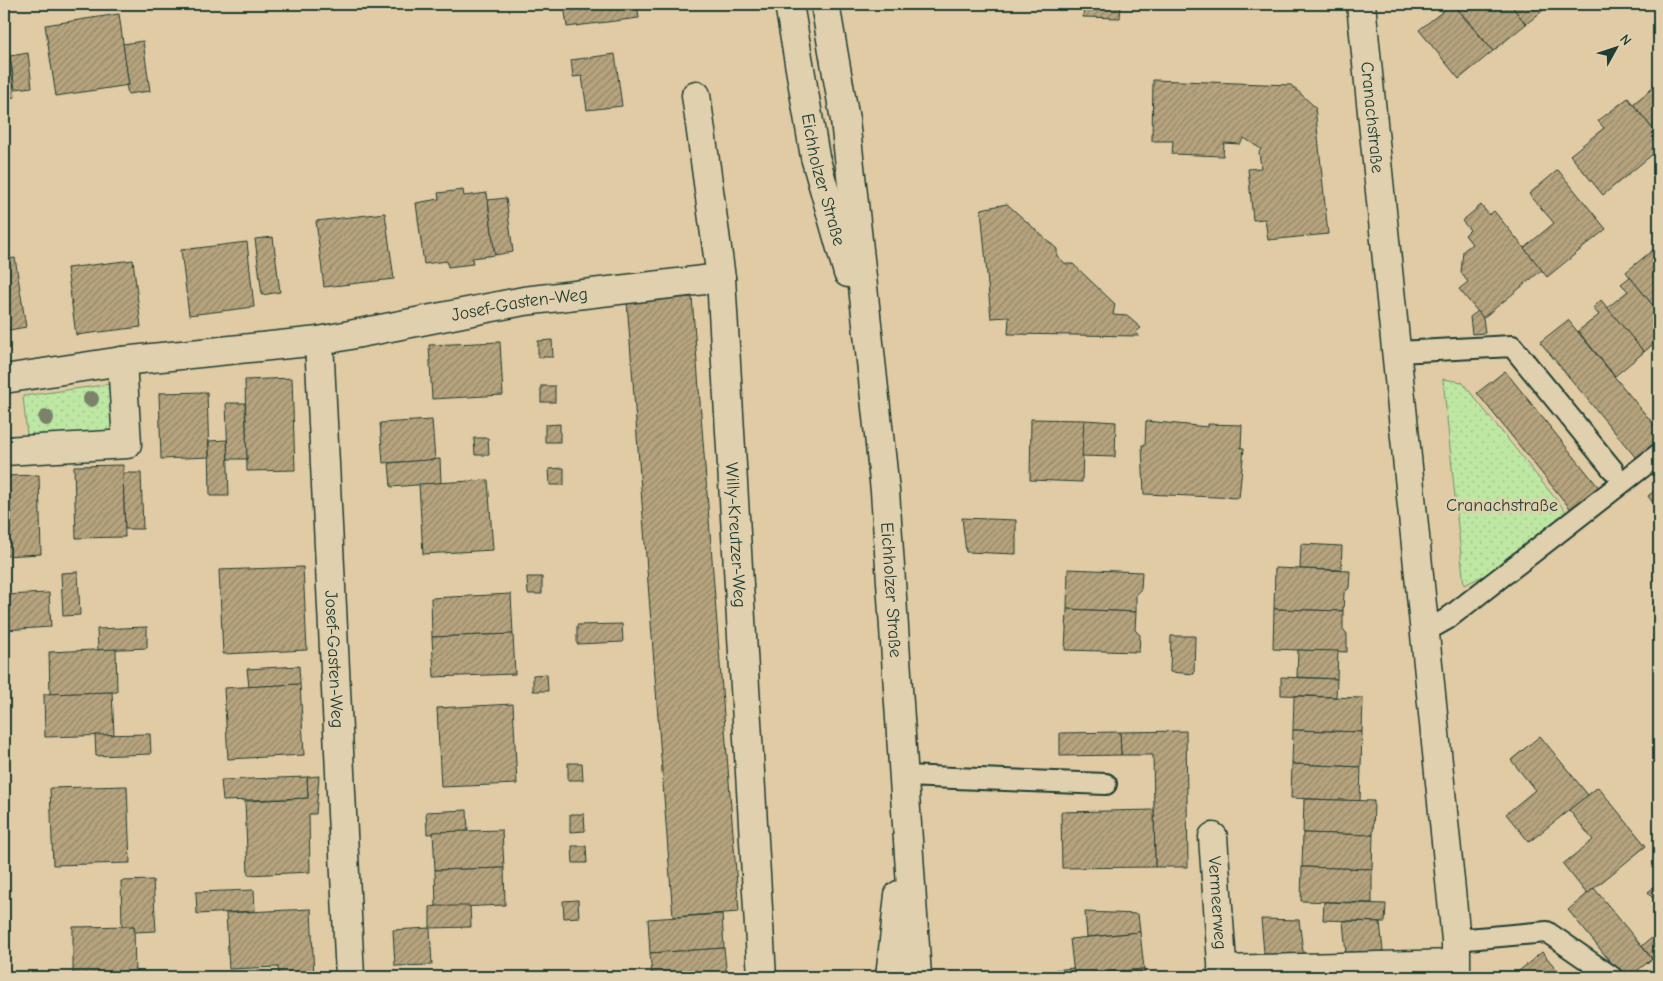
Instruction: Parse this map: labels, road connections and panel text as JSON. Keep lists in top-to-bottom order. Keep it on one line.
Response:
{"streets":{"street":["Cranachstraße","Eichholzer Straße","Josef-Gasten-Weg","Willy-Kreutzer-Weg","Vermeerweg"]},"crossings":[["Cranachstraße","Vermeerweg"],["Josef-Gasten-Weg","Willy-Kreutzer-Weg"]],"parks":["Cranachstraße"],"north":"top right"}
